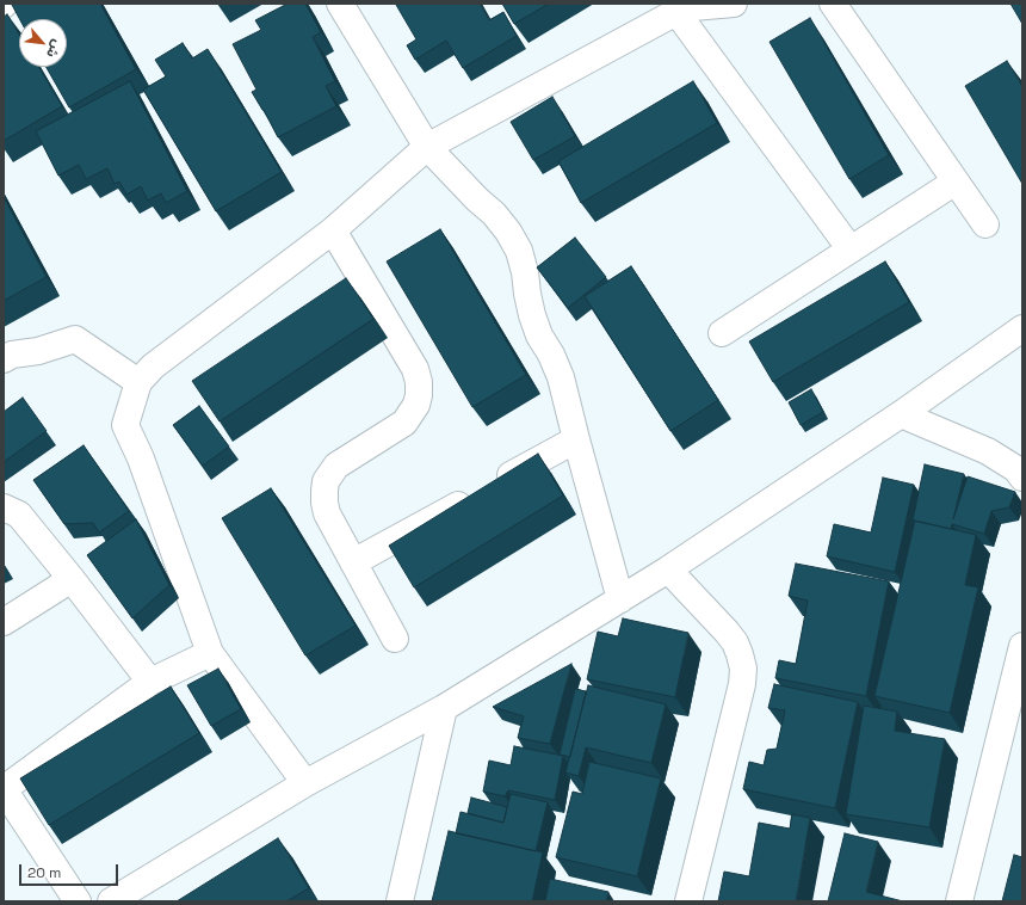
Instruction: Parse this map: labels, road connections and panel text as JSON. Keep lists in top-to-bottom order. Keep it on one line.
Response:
{"scale_bar":"20 m","north":"bottom right"}
